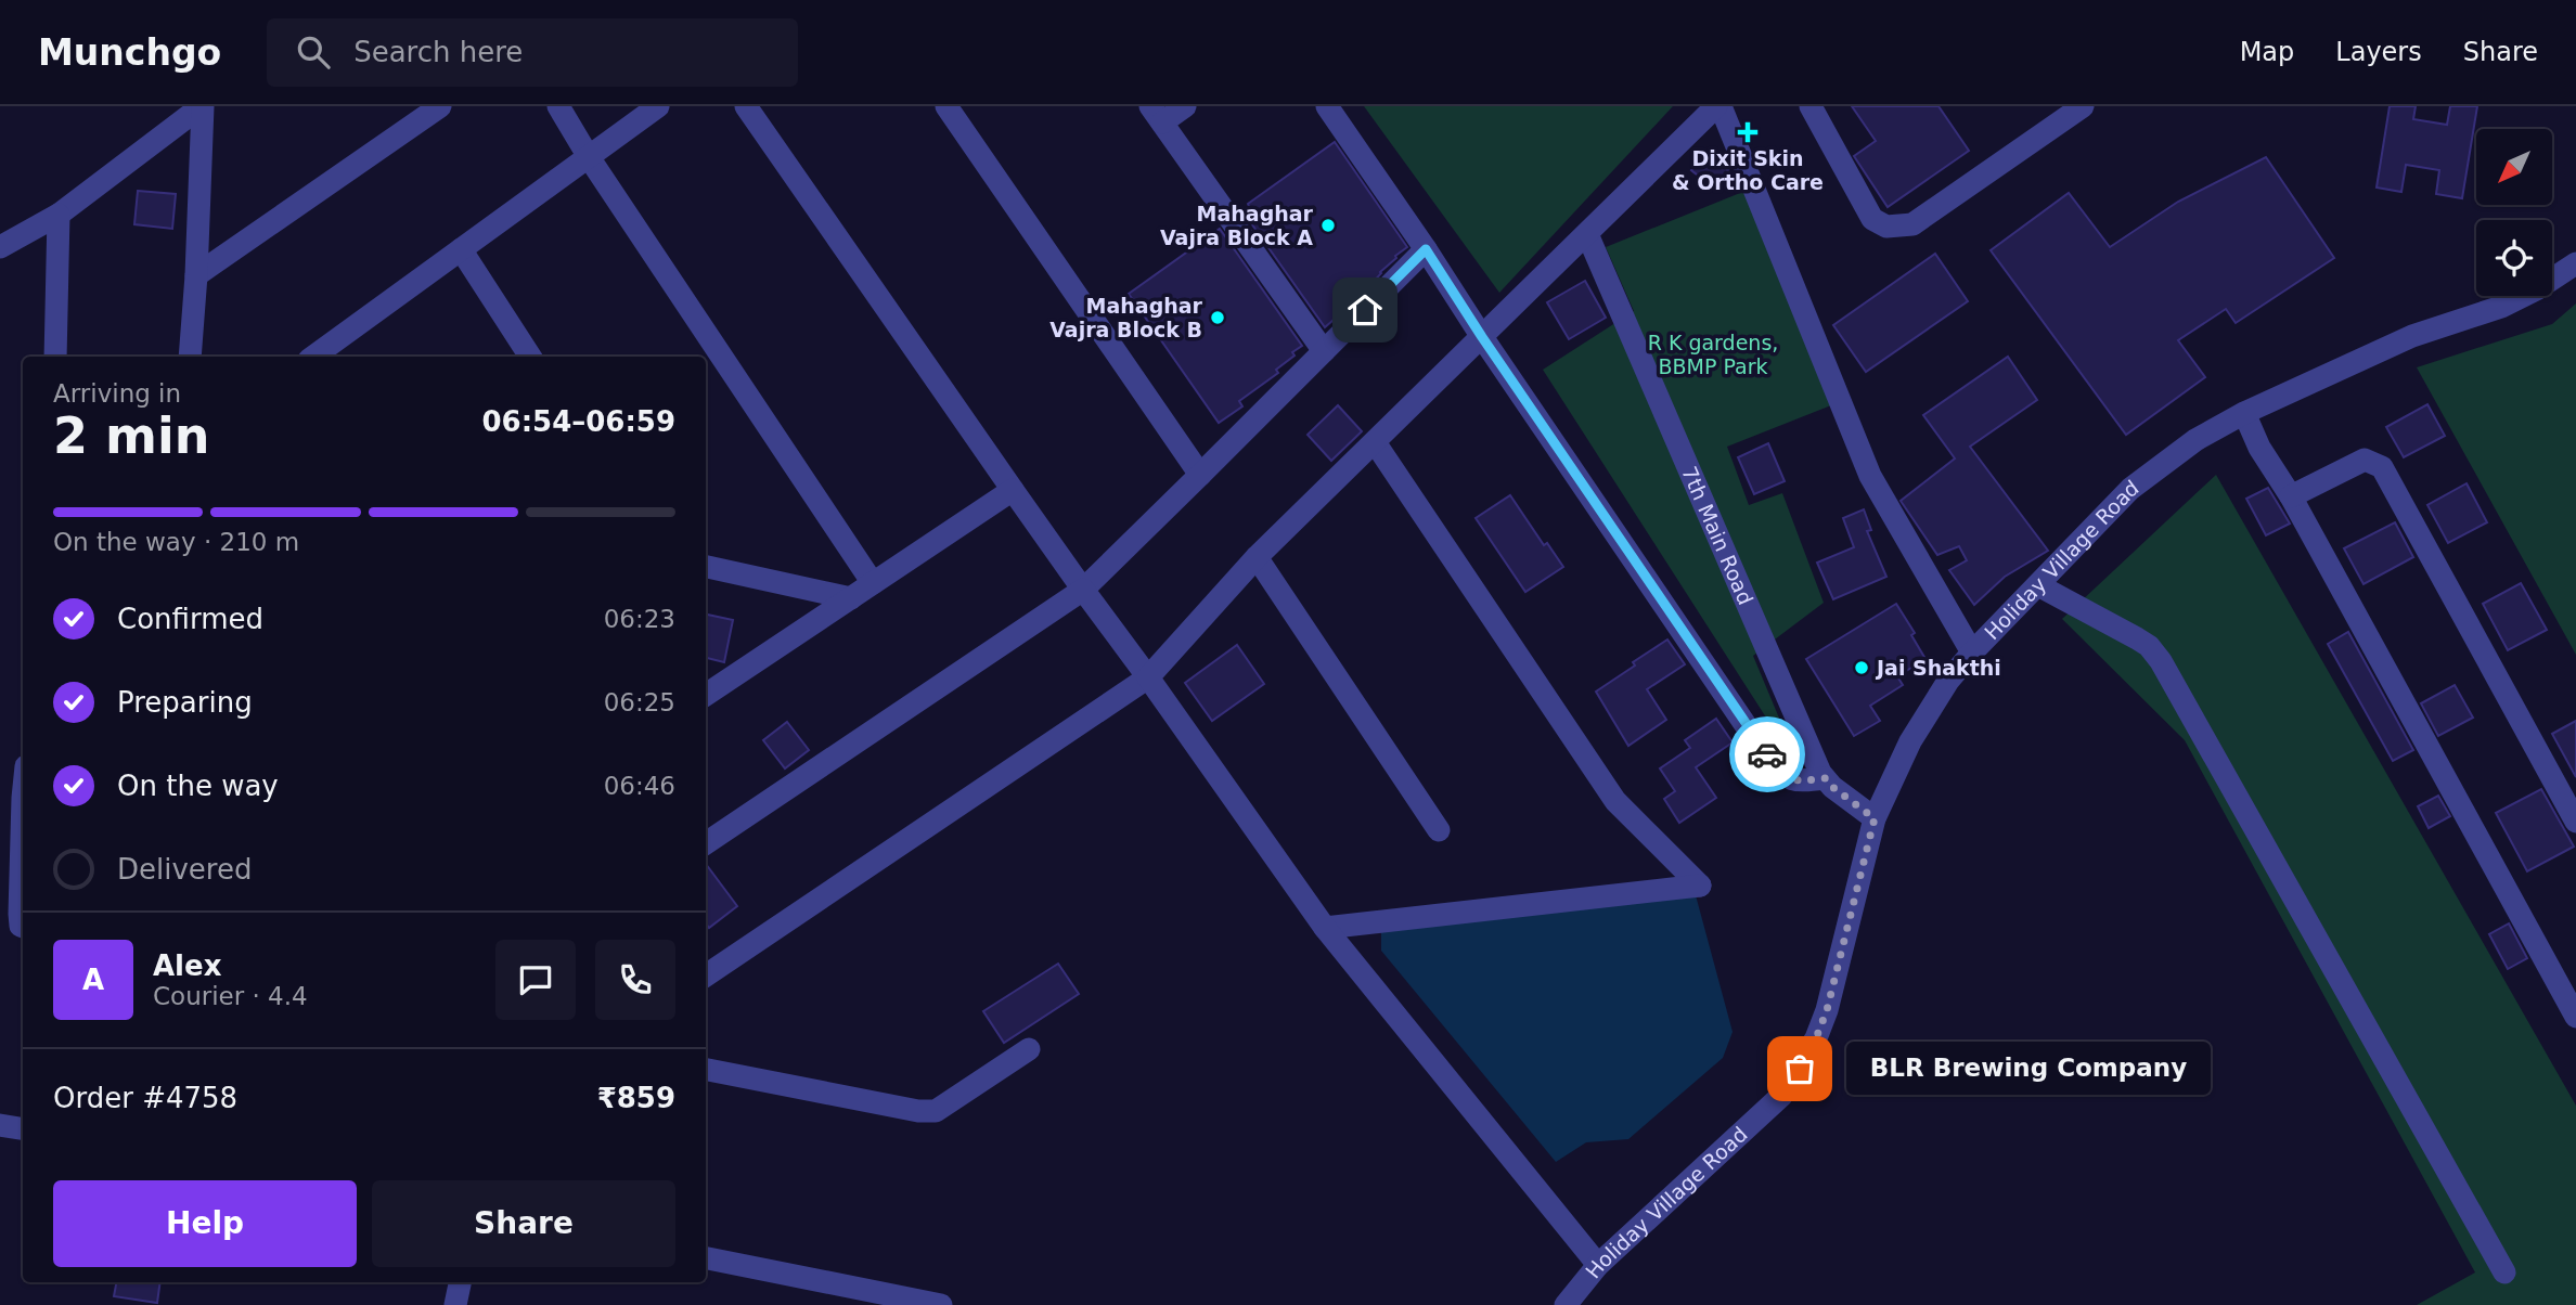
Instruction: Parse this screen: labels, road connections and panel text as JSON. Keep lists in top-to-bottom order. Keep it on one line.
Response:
{"streets":{"street":["7th Main Road","Holiday Village Road"]},"crossings":[["7th Main Road","Holiday Village Road"]],"parks":["R K gardens, BBMP Park"],"places":{"health":["Dixit Skin & Ortho Care"],"other":["Mahaghar Vajra Block A","Mahaghar Vajra Block B","Jai Shakthi","BLR Brewing Company"]},"north":"bottom left","page":{"header":"Munchgo","search":"Search here","nav":["Map","Layers","Share"],"heading":["2 min","Arriving in","06:54–06:59"],"panel":["Alex","Courier · 4.4","Order #4758","₹859"],"bar":"On the way · 210 m","list":[["Confirmed","06:23"],["Preparing","06:25"],["On the way","06:46"],"Delivered"],"round":"A","bubble":"BLR Brewing Company","buttons":["Help","Share"]}}
